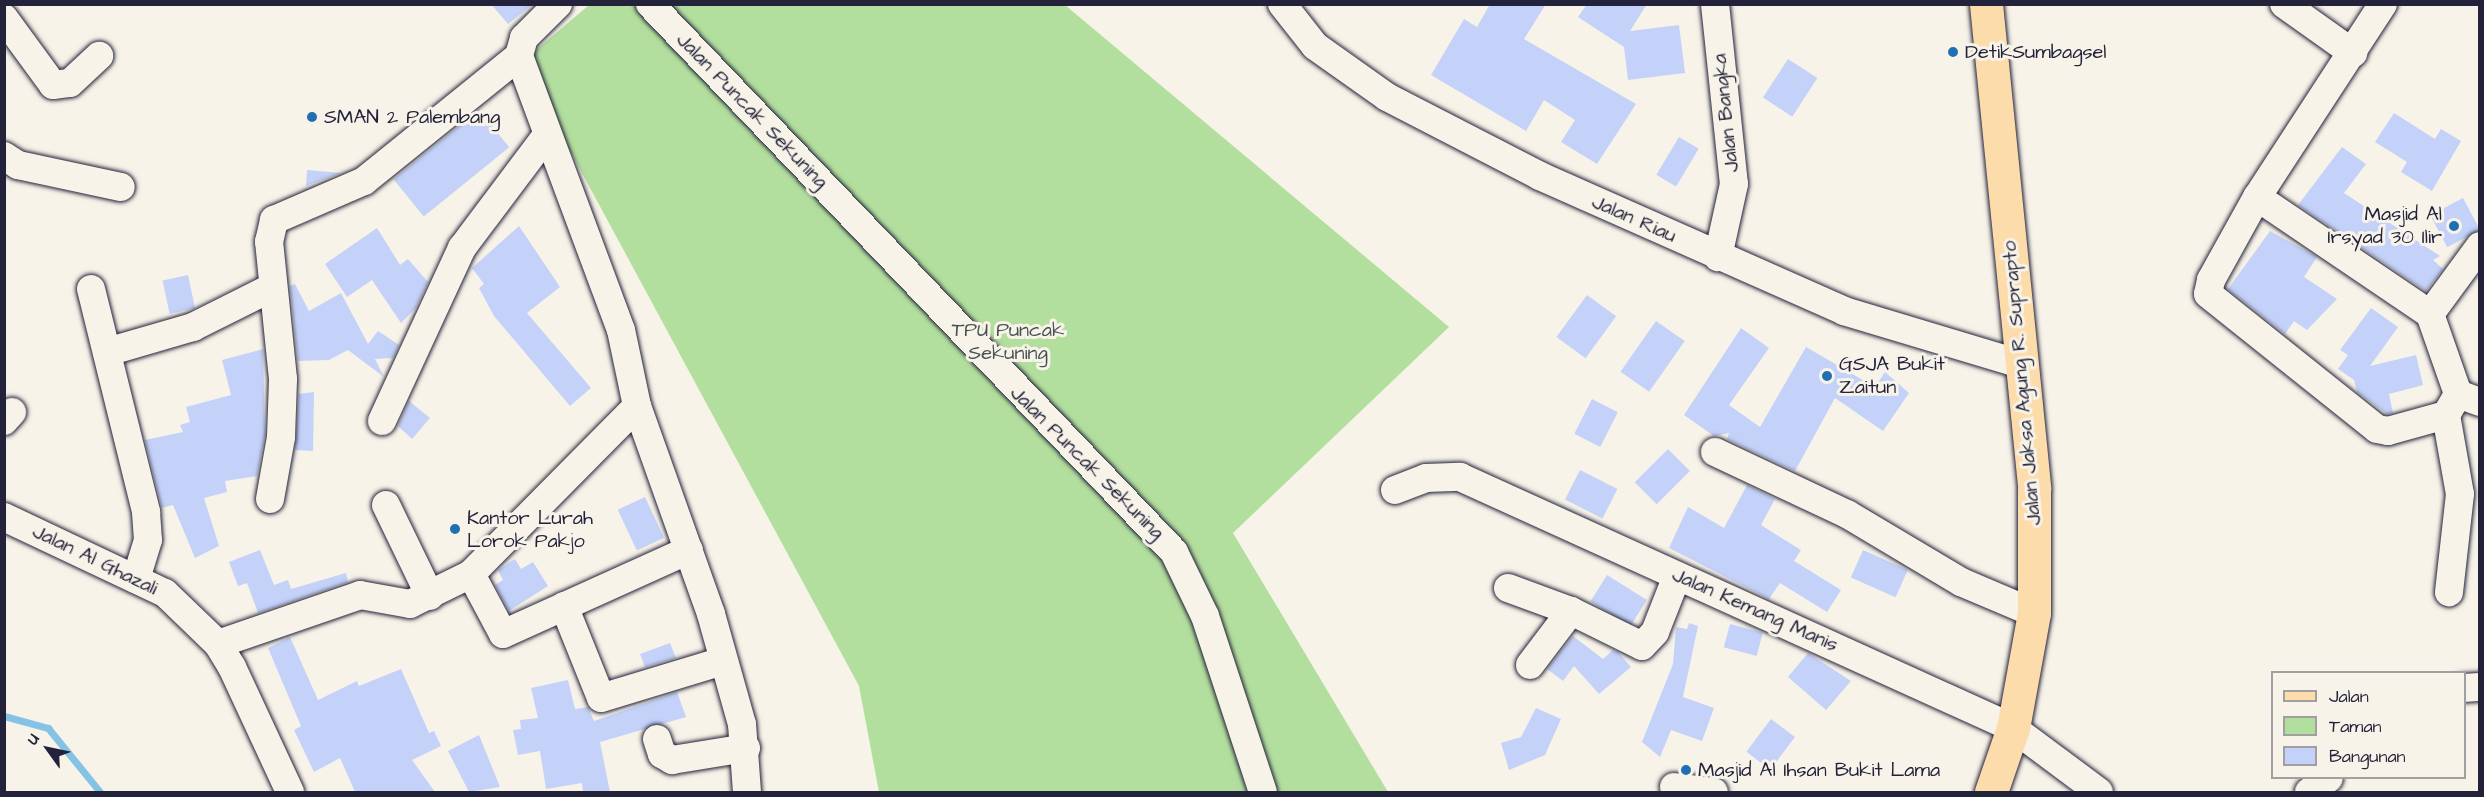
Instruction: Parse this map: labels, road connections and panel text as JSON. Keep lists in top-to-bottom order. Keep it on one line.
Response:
{"streets":{"main road":["Jalan Jaksa Agung R. Suprapto"],"street":["Jalan Puncak Sekuning","Jalan Bangka","Jalan Riau","Jalan Al Ghazali","Jalan Kemang Manis"]},"crossings":[["Jalan Bangka","Jalan Riau"],["Jalan Riau","Jalan Jaksa Agung R. Suprapto"],["Jalan Jaksa Agung R. Suprapto","Jalan Kemang Manis"]],"parks":["TPU Puncak Sekuning"],"places":["DetikSumbagsel","SMAN 2 Palembang","Masjid Al Irsyad 30 Ilir","GSJA Bukit Zaitun","Kantor Lurah Lorok Pakjo","Masjid Al Ihsan Bukit Lama"],"legend":["Jalan","Taman","Bangunan"],"north":"top left"}
